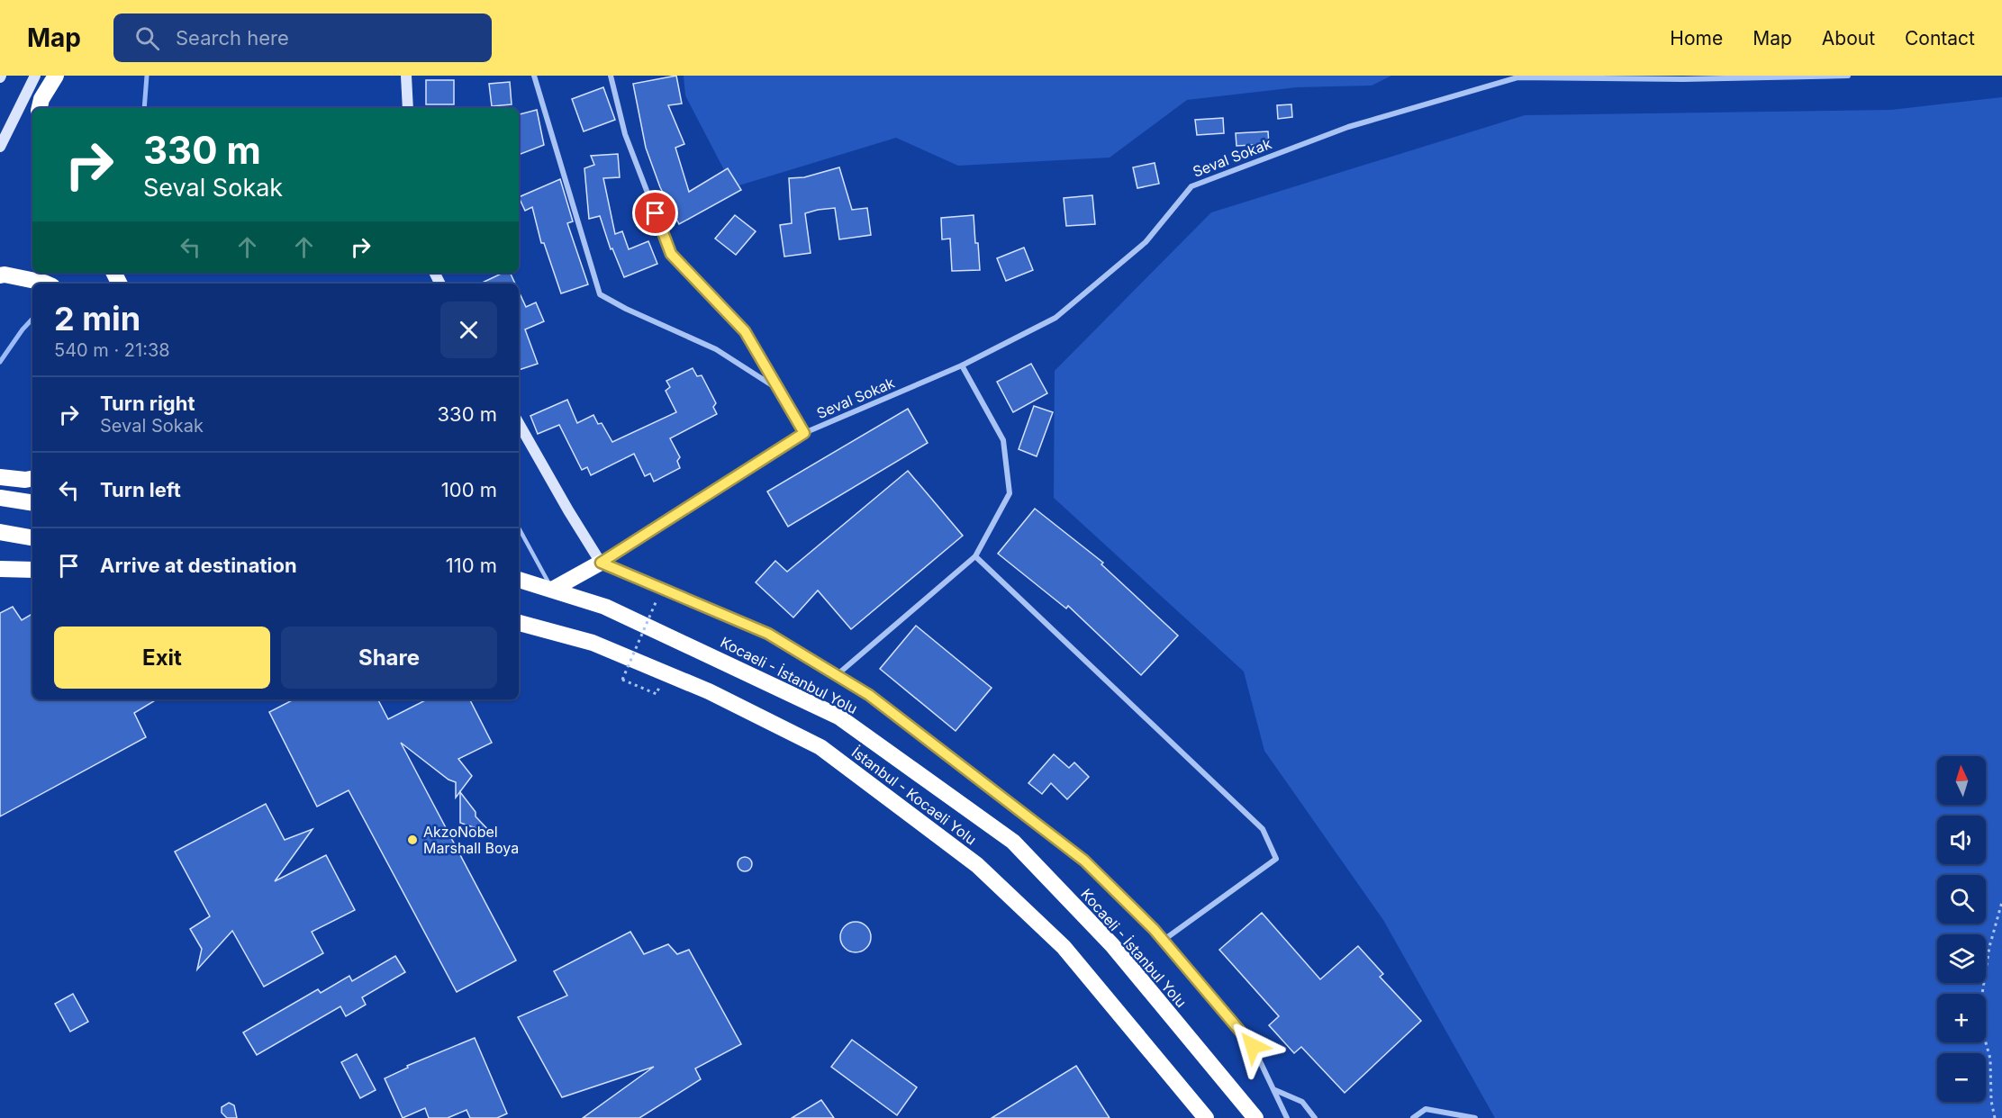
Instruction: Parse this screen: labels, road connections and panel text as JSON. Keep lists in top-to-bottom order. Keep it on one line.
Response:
{"streets":{"highway":["Kocaeli - İstanbul Yolu","İstanbul - Kocaeli Yolu"],"street":["Seval Sokak"]},"places":["AkzoNobel Marshall Boya"],"north":"top","page":{"header":"Map","search":"Search here","nav":["Home","Map","About","Contact"],"turn":["330 m","Seval Sokak"],"heading":["2 min","540 m · 21:38"],"list":[{"name":"Turn right","note":"Seval Sokak","value":"330 m"},{"name":"Turn left","value":"100 m"},{"name":"Arrive at destination","value":"110 m"}],"buttons":["Exit","Share"],"map_buttons":["+","−"]}}
